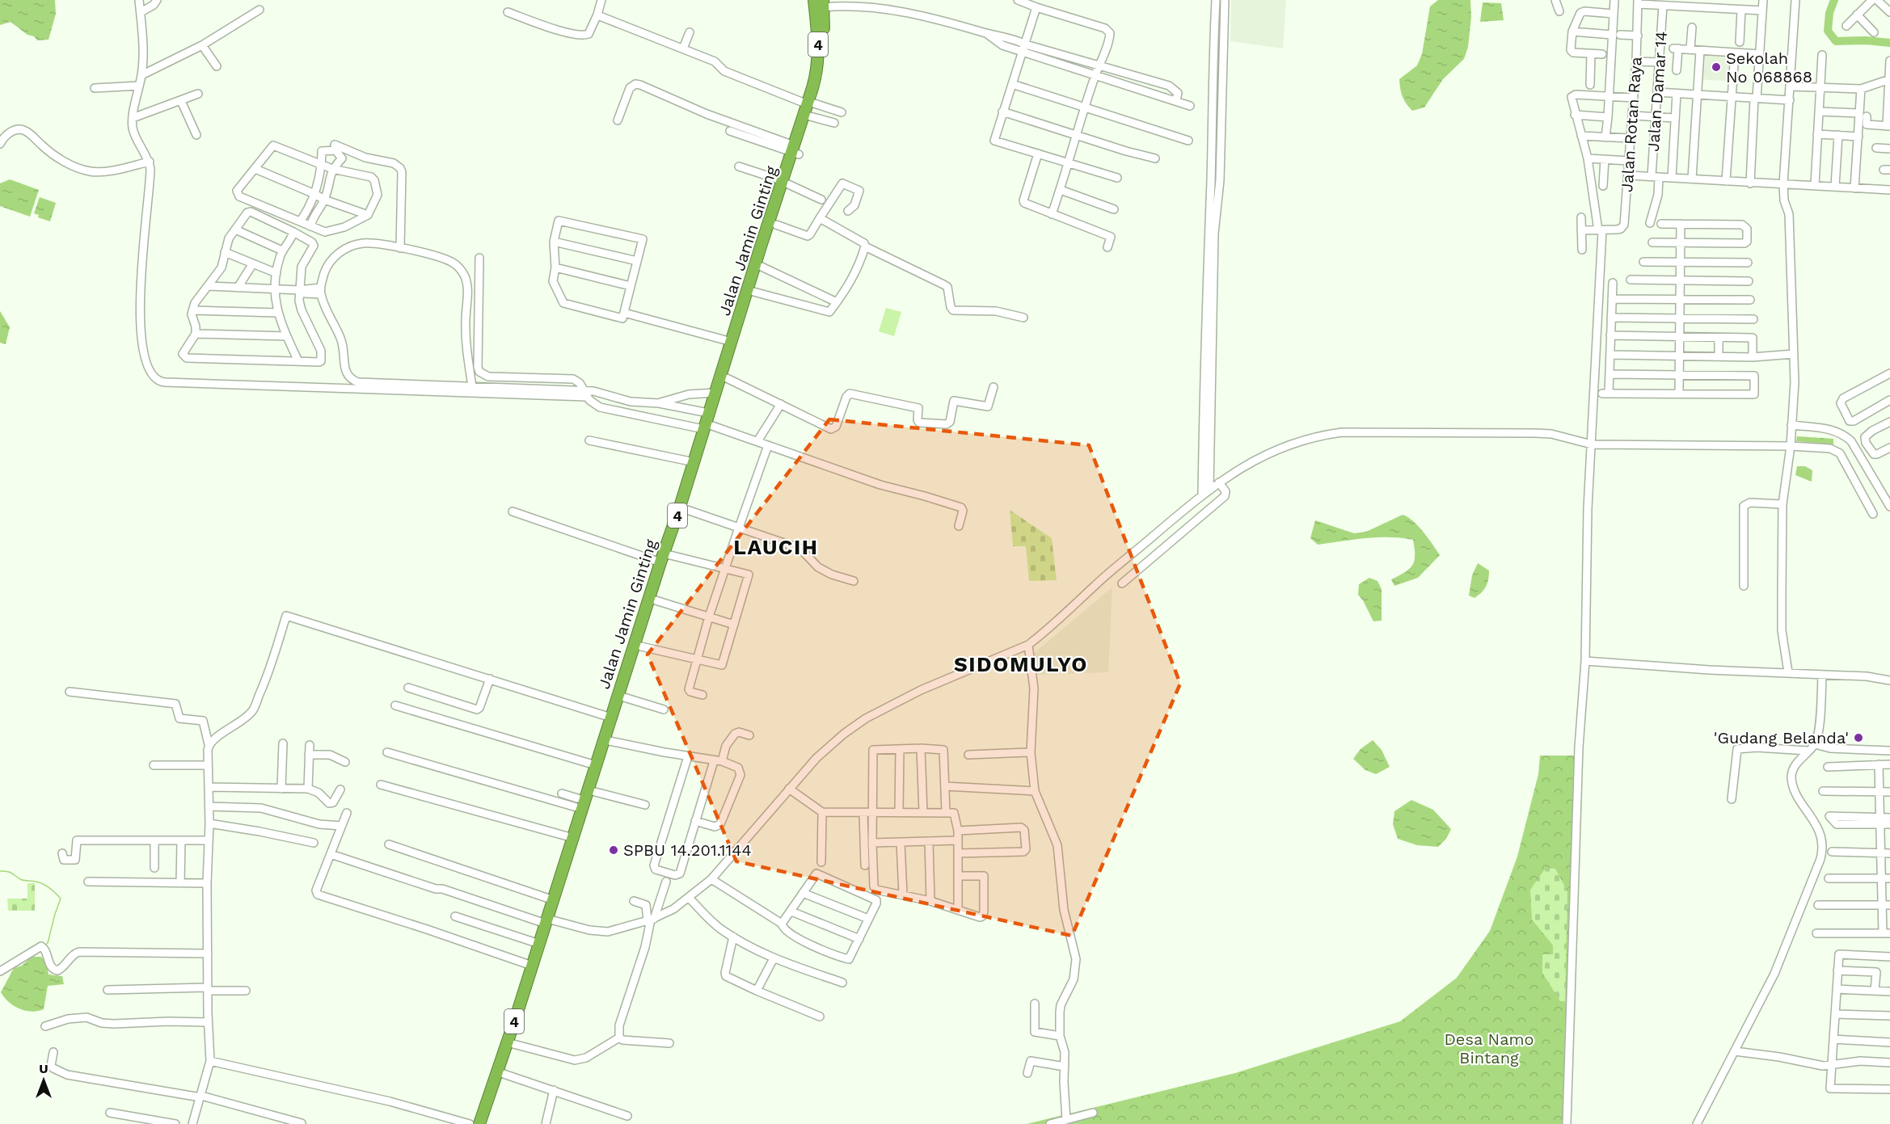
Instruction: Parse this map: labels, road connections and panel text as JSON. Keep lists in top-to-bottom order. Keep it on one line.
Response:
{"streets":{"highway":["4","Jalan Jamin Ginting"],"street":["Jalan Damar 14","Jalan Rotan Raya"]},"districts":["LAUCIH","SIDOMULYO"],"parks":["Desa Namo Bintang"],"places":["Sekolah No 068868","'Gudang Belanda'","SPBU 14.201.1144"],"north":"top"}
